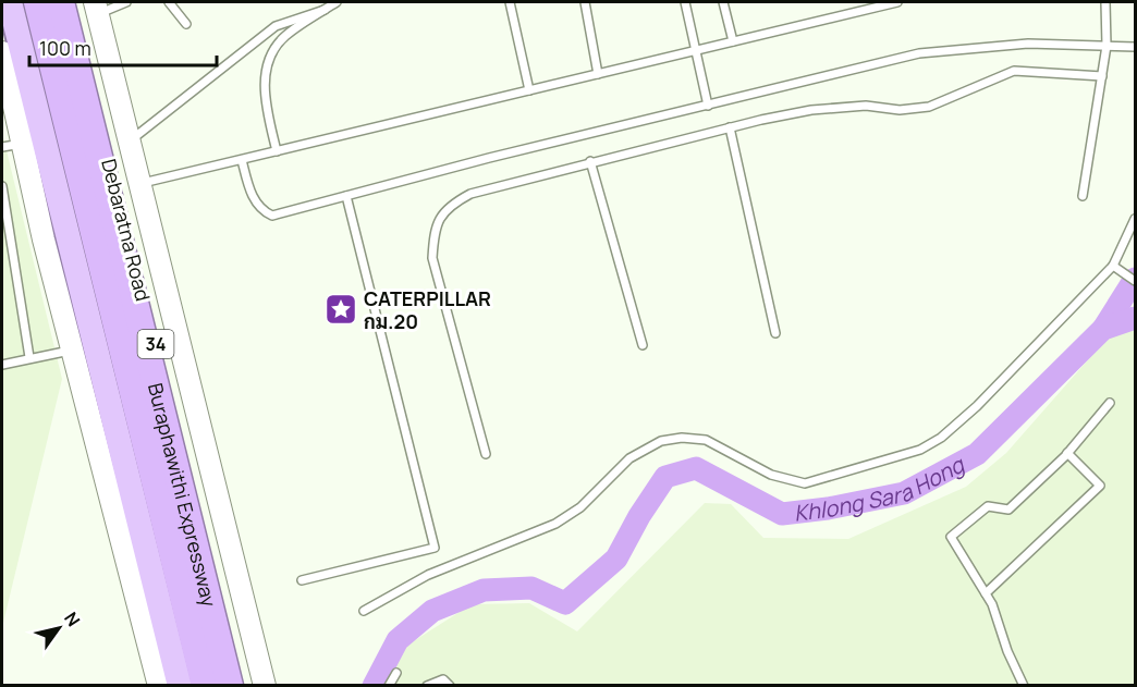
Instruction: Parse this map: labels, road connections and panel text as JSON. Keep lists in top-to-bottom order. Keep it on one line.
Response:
{"streets":{"highway":["Debaratna Road","34","Buraphawithi Expressway"]},"water":["Khlong Sara Hong"],"places":{"place":["CATERPILLAR กม.20"]},"scale_bar":"100 m","north":"top right"}
